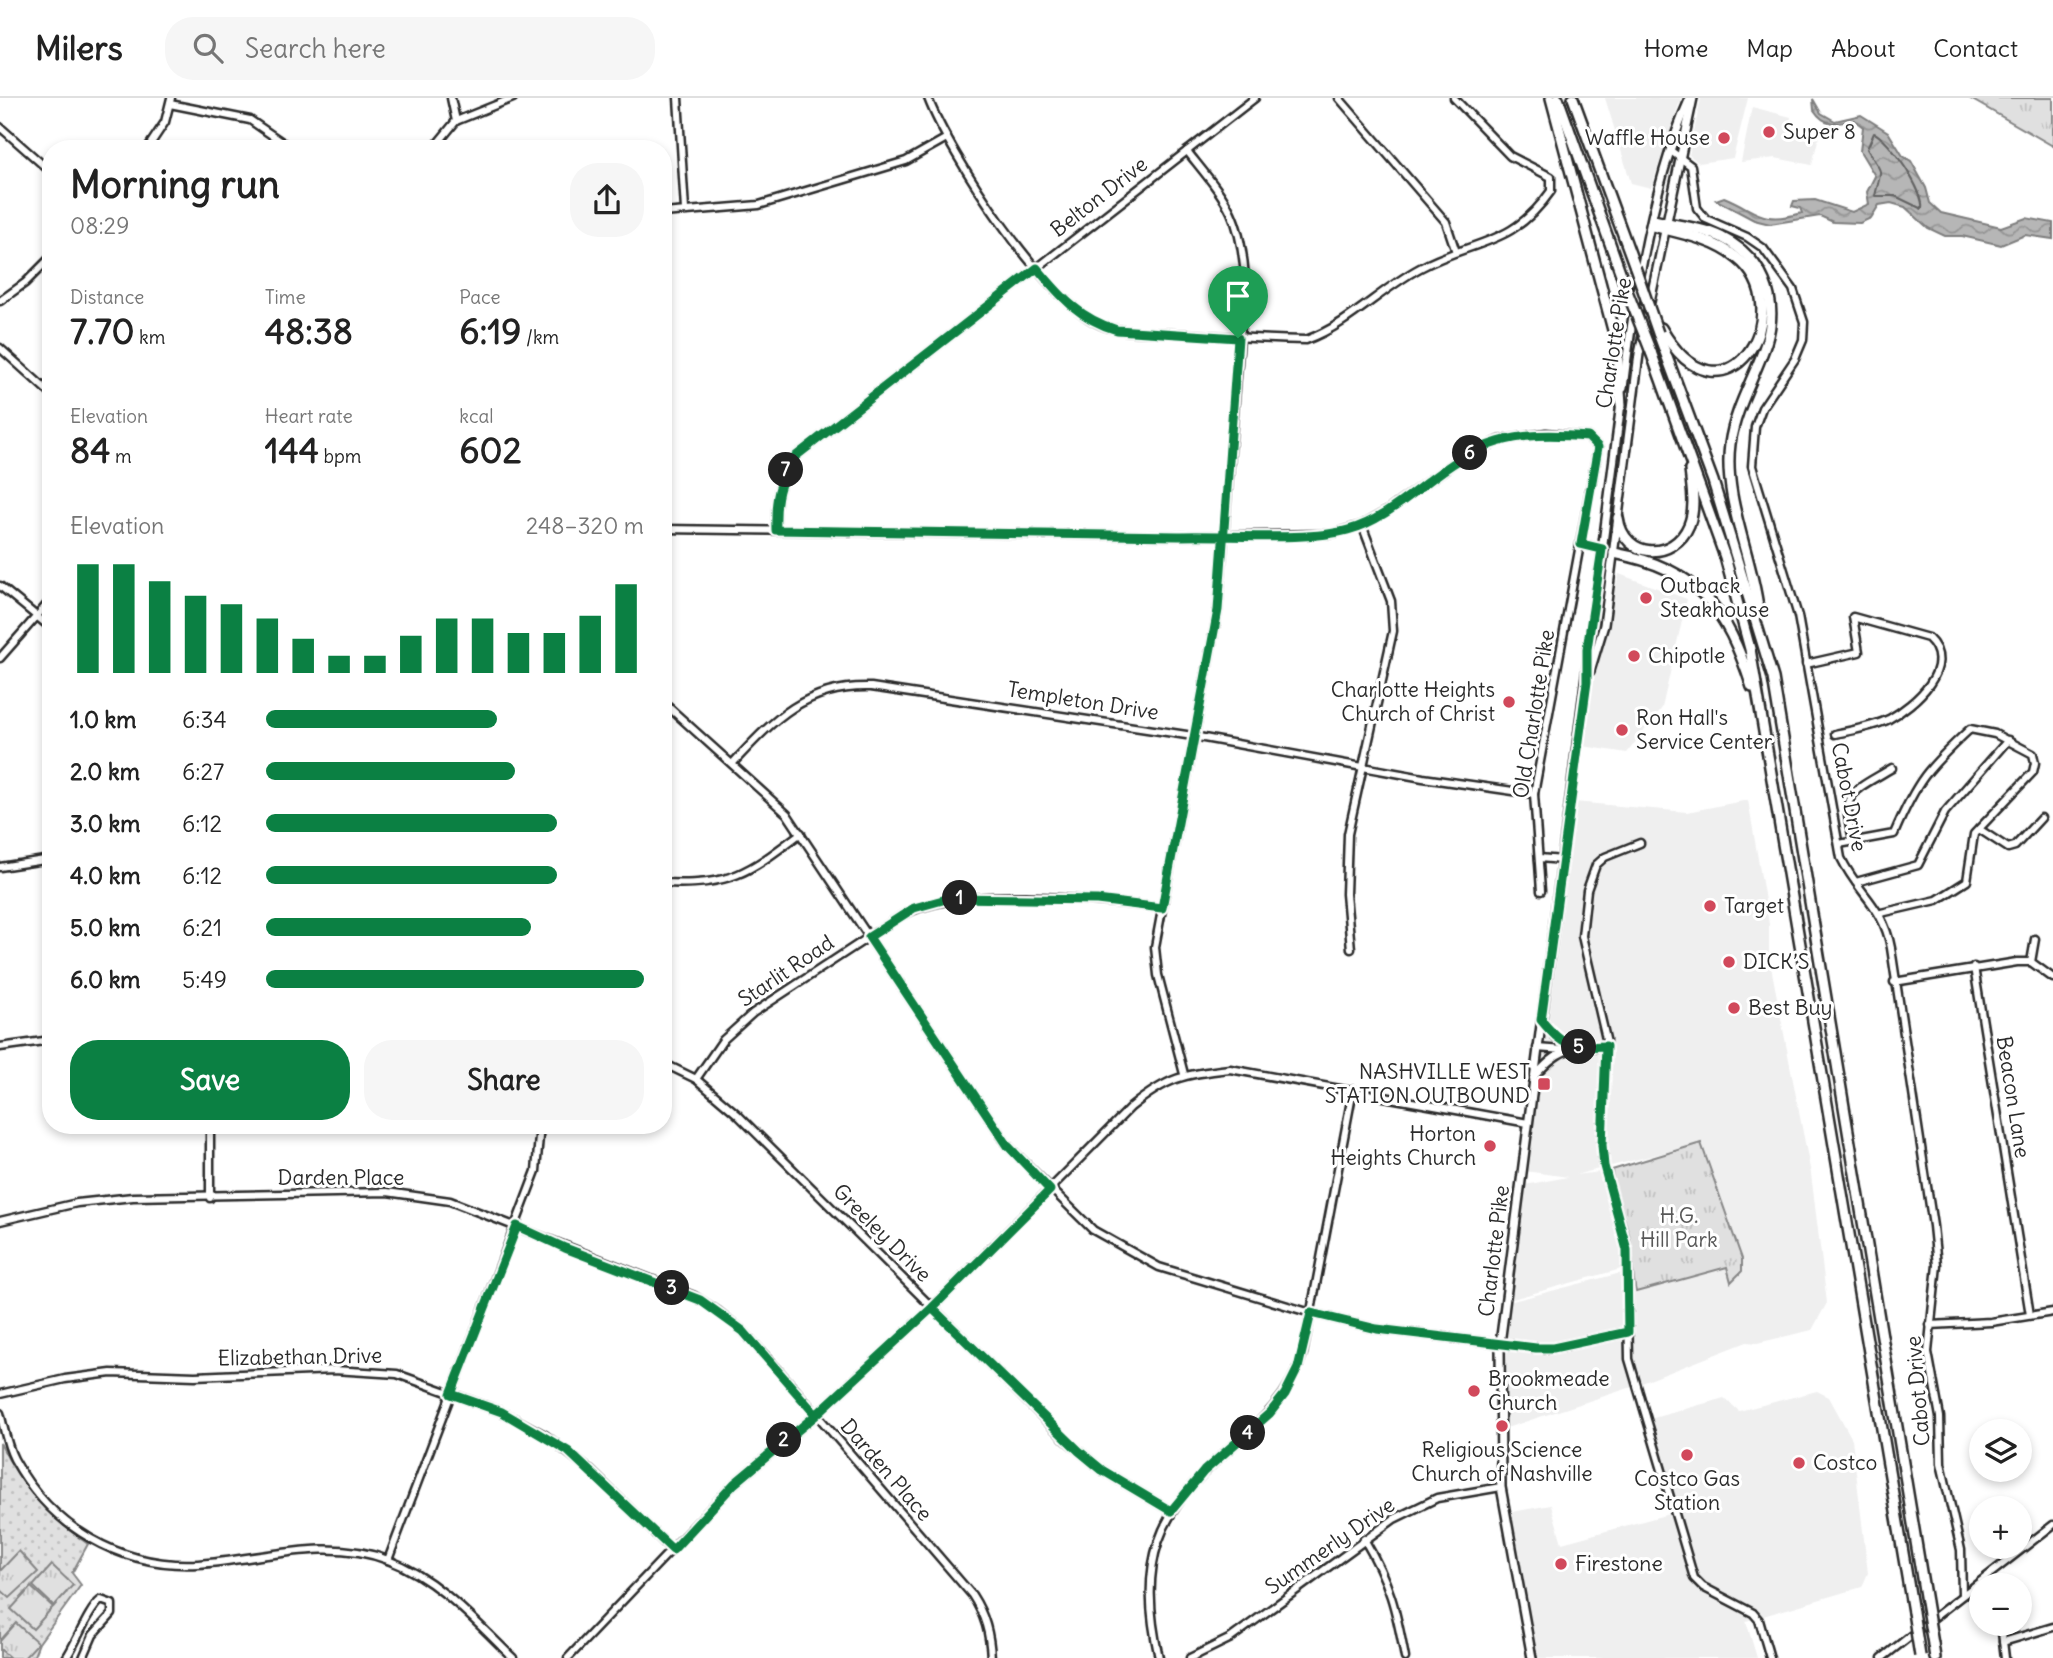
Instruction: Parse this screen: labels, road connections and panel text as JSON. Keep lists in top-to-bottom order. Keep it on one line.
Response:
{"streets":{"main road":["Charlotte Pike"],"street":["Belton Drive","Templeton Drive","Old Charlotte Pike","Cabot Drive","Starlit Road","Beacon Lane","Darden Place","Greeley Drive","Elizabethan Drive","Summerly Drive"]},"crossings":[["Charlotte Pike","Cabot Drive"],["Charlotte Pike","Summerly Drive"],["Templeton Drive","Old Charlotte Pike"],["Starlit Road","Greeley Drive"]],"parks":["H.G. Hill Park"],"places":{"other":["Super 8","Waffle House","Outback Steakhouse","Chipotle","Charlotte Heights Church of Christ","Ron Hall's Service Center","Target","DICK’S","Best Buy","Horton Heights Church","Brookmeade Church","Religious Science Church of Nashville","Costco Gas Station","Costco","Firestone"],"transit":["NASHVILLE WEST STATION OUTBOUND"]},"page":{"header":"Milers","search":"Search here","nav":["Home","Map","About","Contact"],"heading":["Morning run","08:29"],"stats":[["Distance","7.70 km"],["Time","48:38"],["Pace","6:19 /km"],["Elevation","84 m"],["Heart rate","144 bpm"],["kcal","602"]],"pins":["6","7","1","5","3","4","2"],"chart":["Elevation","248–320 m"],"list":[{"name":"1.0 km","note":"6:34"},{"name":"2.0 km","note":"6:27"},{"name":"3.0 km","note":"6:12"},{"name":"4.0 km","note":"6:12"},{"name":"5.0 km","note":"6:21"},{"name":"6.0 km","note":"5:49"}],"buttons":["Save","Share"],"map_buttons":["+","−"]}}
